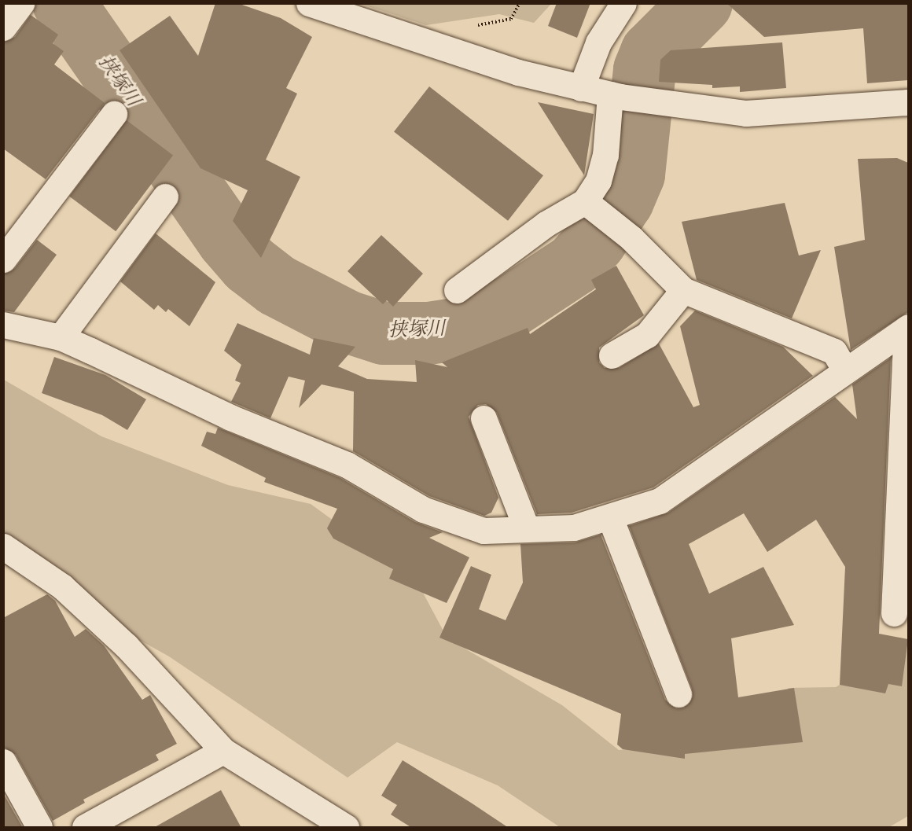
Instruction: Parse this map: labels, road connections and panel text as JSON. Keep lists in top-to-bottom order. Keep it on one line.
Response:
{"water":["挟塚川"]}
